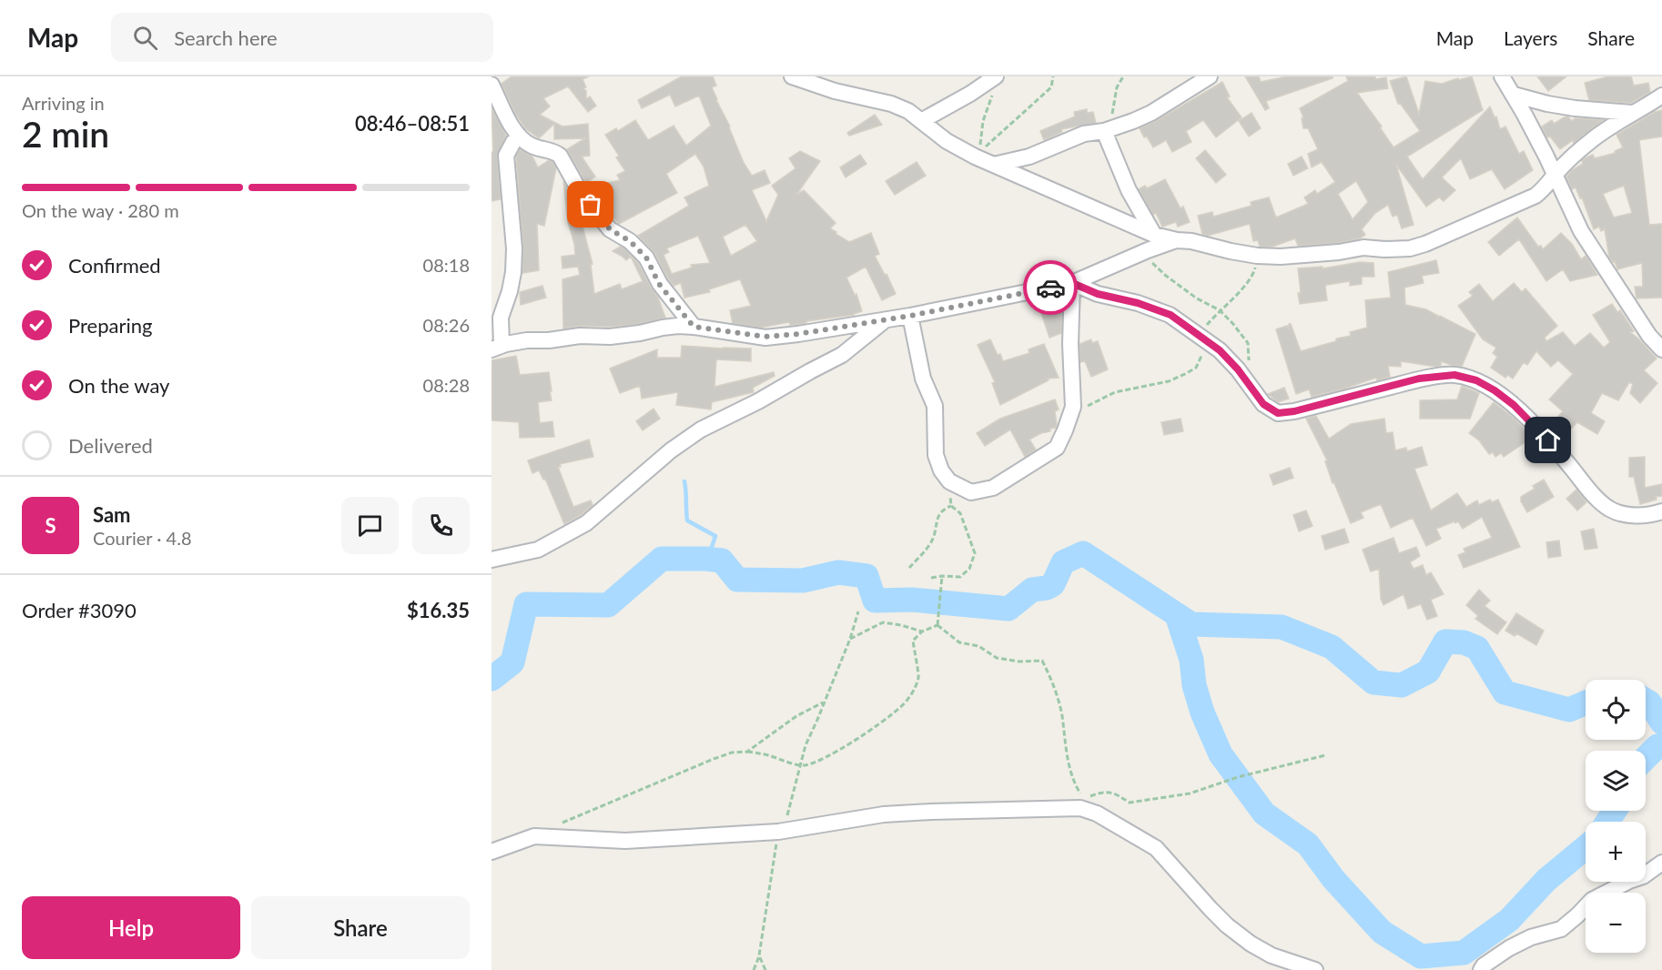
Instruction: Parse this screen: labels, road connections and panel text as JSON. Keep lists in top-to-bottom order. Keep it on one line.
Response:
{"page":{"header":"Map","search":"Search here","nav":["Map","Layers","Share"],"heading":["2 min","Arriving in","08:46–08:51"],"panel":["Sam","Courier · 4.8","Order #3090","$16.35"],"bar":"On the way · 280 m","list":[["Confirmed","08:18"],["Preparing","08:26"],["On the way","08:28"],"Delivered"],"round":"S","map_buttons":["+","−"],"buttons":["Help","Share"]}}
